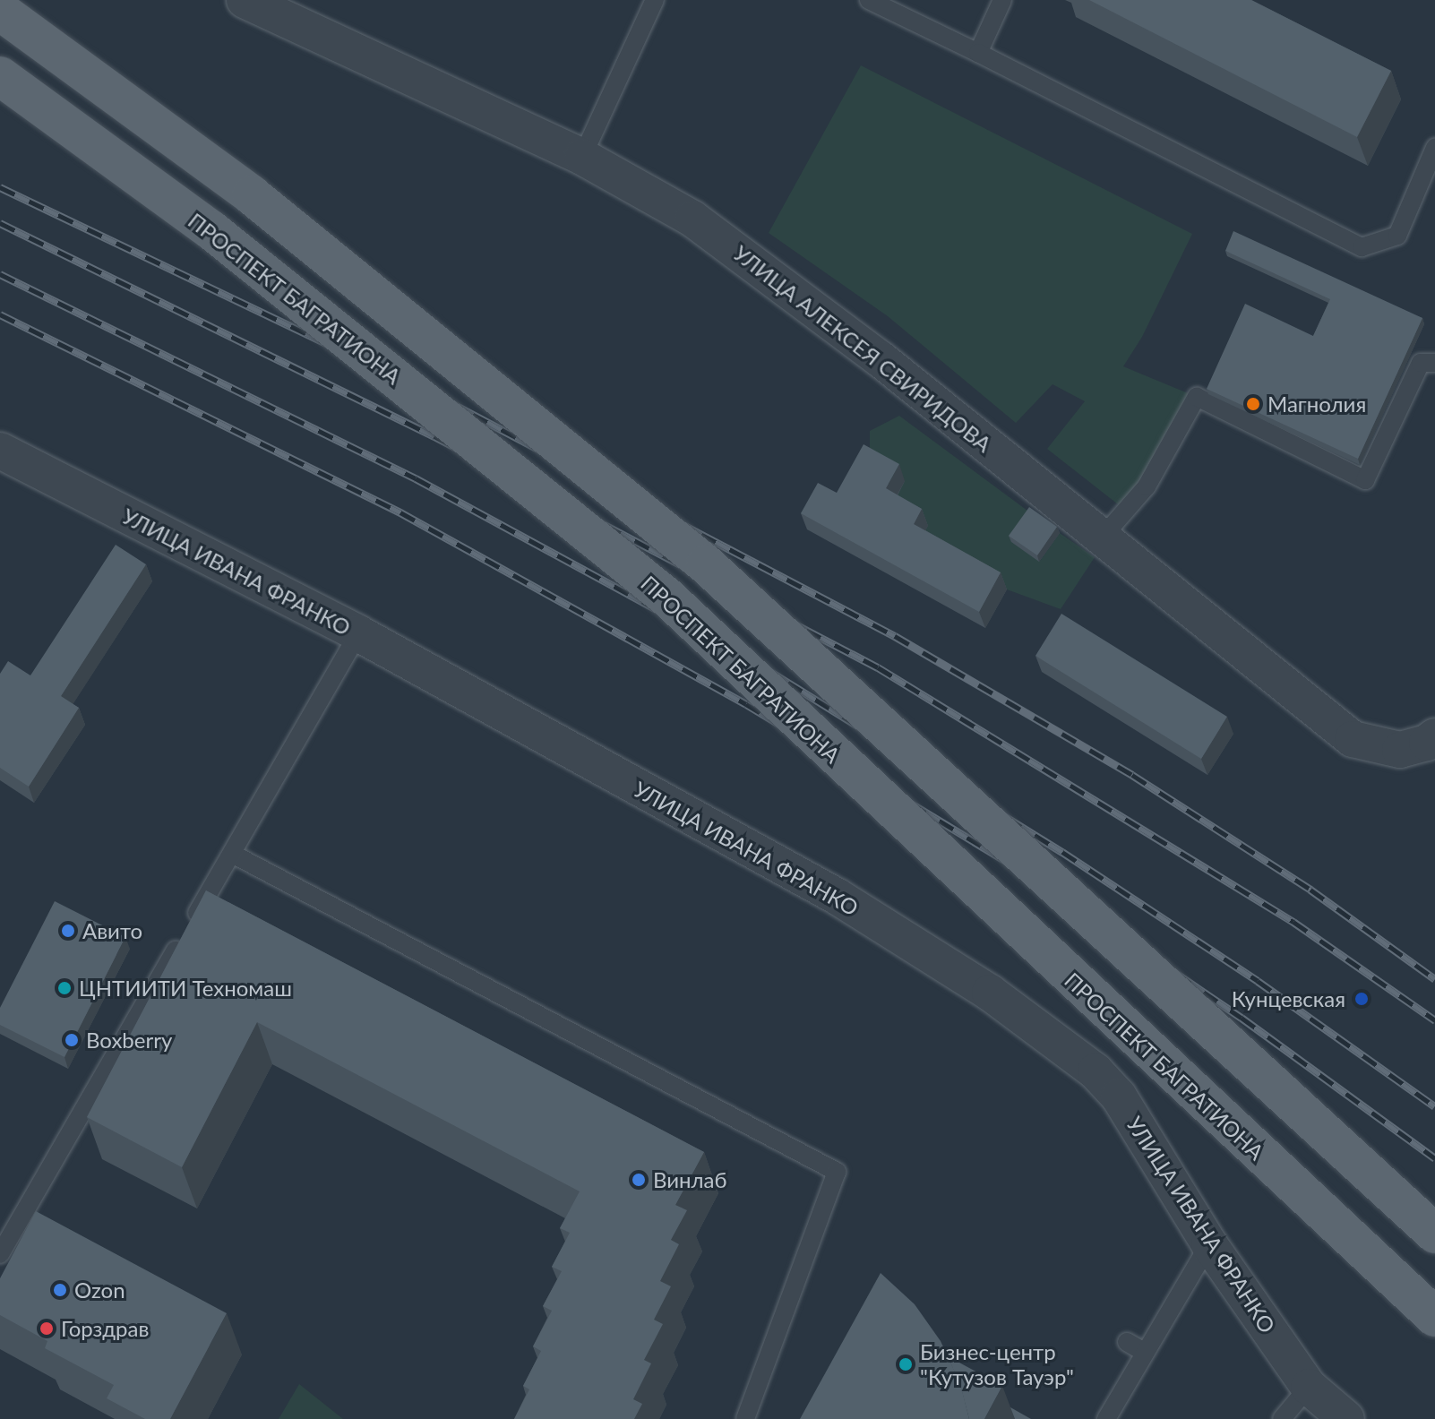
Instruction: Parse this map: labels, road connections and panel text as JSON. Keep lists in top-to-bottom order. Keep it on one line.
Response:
{"streets":{"main road":["ПРОСПЕКТ БАГРАТИОНА"],"street":["УЛИЦА АЛЕКСЕЯ СВИРИДОВА","УЛИЦА ИВАНА ФРАНКО"]},"places":["Магнолия","Авито","ЦНТИИТИ Техномаш","Кунцевская","Boxberry","Винлаб","Ozon","Горздрав","Бизнес-центр \"Кутузов Тауэр\""]}
